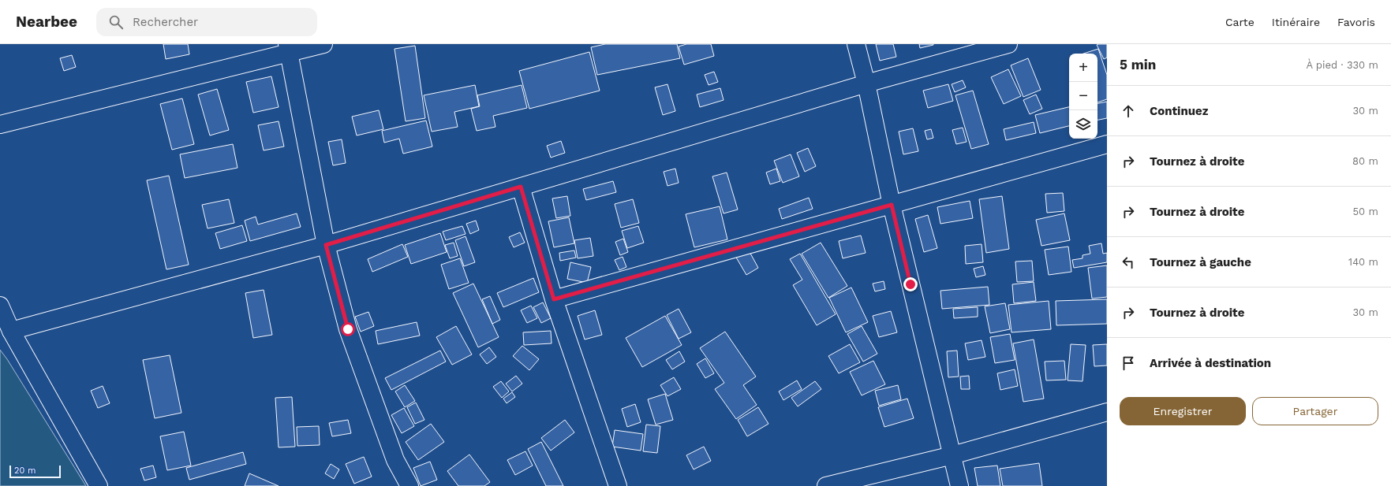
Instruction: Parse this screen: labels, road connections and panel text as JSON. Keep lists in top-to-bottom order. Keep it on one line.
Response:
{"scale_bar":"20 m","page":{"header":"Nearbee","search":"Rechercher","nav":["Carte","Itinéraire","Favoris"],"heading":["5 min","À pied · 330 m"],"map_buttons":["+","−"],"list":[["Continuez","30 m"],["Tournez à droite","80 m"],["Tournez à droite","50 m"],["Tournez à gauche","140 m"],["Tournez à droite","30 m"],"Arrivée à destination"],"buttons":["Enregistrer","Partager"],"scale":"20 m"}}
